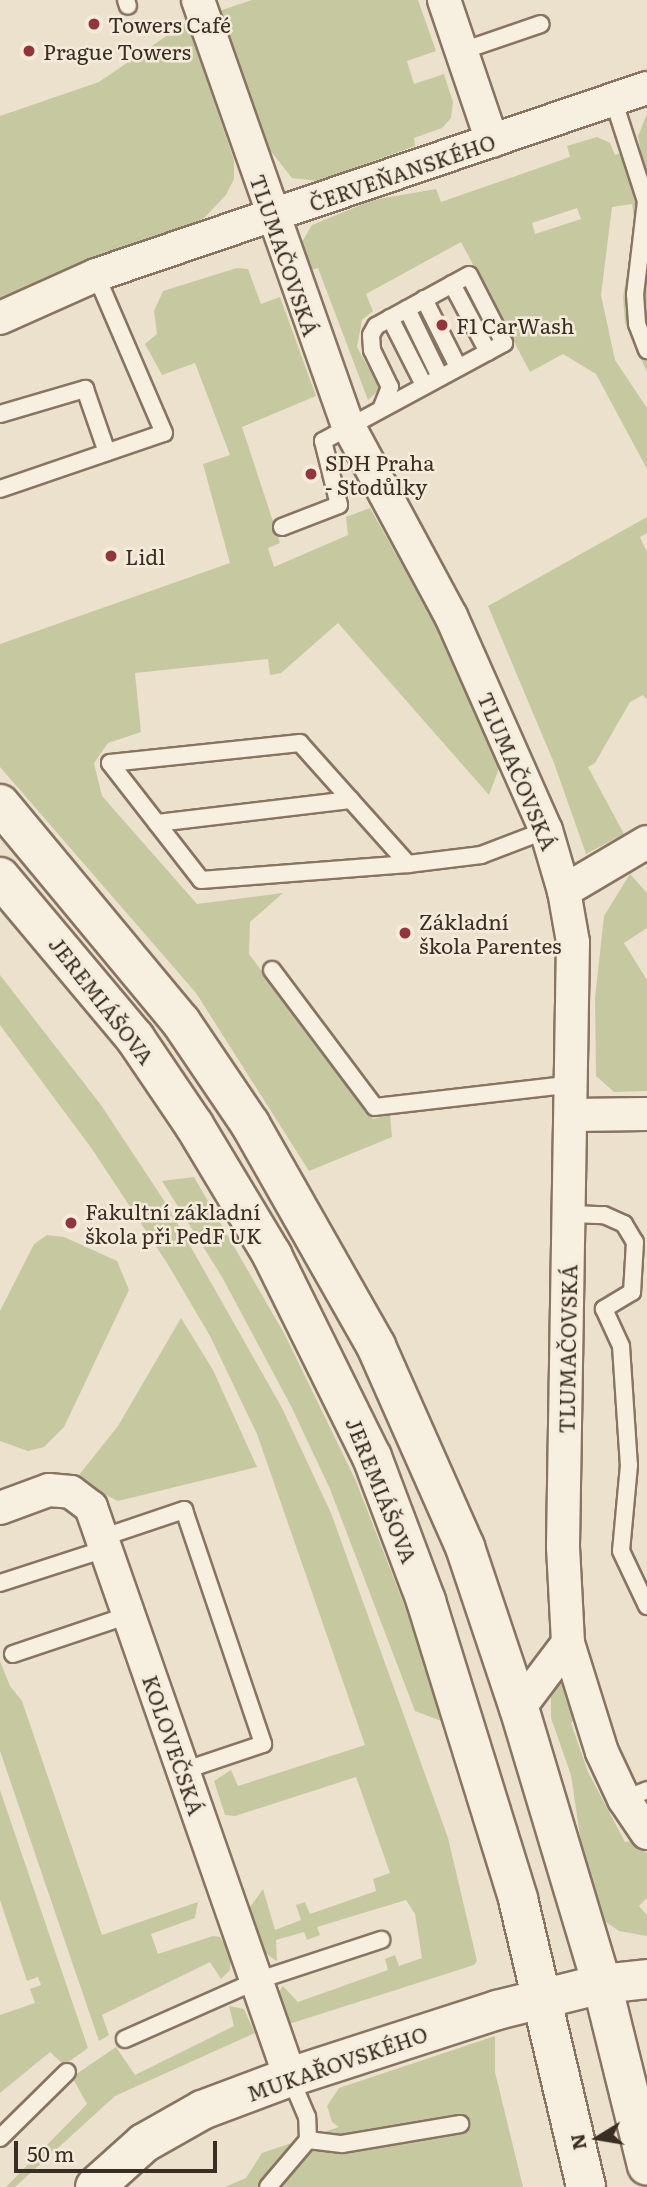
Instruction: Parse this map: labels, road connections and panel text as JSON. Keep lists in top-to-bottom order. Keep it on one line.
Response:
{"streets":{"main road":["JEREMIÁŠOVA","MUKAŘOVSKÉHO"],"street":["ČERVEŇANSKÉHO","TLUMAČOVSKÁ","KOLOVEČSKÁ"]},"crossings":[["ČERVEŇANSKÉHO","TLUMAČOVSKÁ"],["JEREMIÁŠOVA","MUKAŘOVSKÉHO"],["KOLOVEČSKÁ","MUKAŘOVSKÉHO"]],"places":["Towers Café","Prague Towers","F1 CarWash","SDH Praha - Stodůlky","Lidl","Základní škola Parentes","Fakultní základní škola při PedF UK"],"scale_bar":"50 m","north":"left"}
